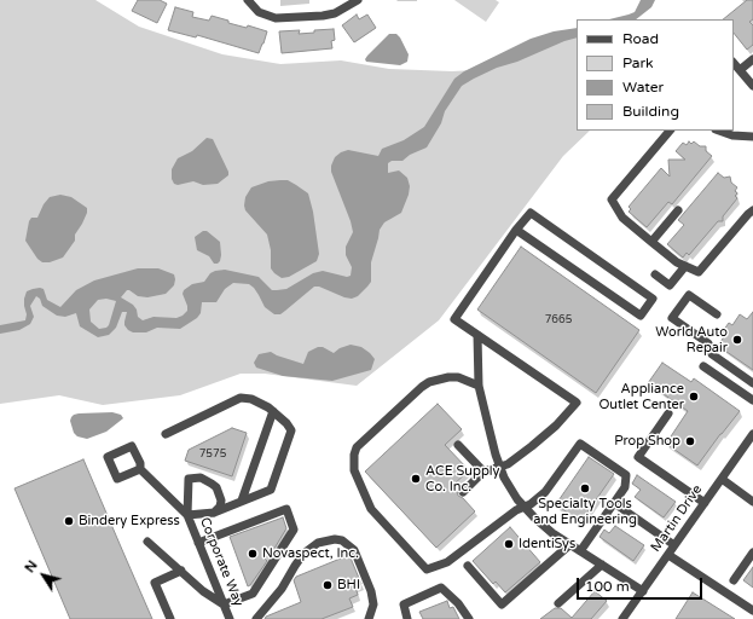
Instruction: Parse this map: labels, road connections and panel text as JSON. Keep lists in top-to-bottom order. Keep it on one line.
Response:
{"streets":{"street":["Martin Drive","Corporate Way"]},"places":["World Auto Repair","Appliance Outlet Center","Prop Shop","ACE Supply Co. Inc.","Specialty Tools and Engineering","Bindery Express","IdentiSys","Novaspect, Inc.","BHI"],"house_numbers":["7665","7575"],"legend":["Road","Park","Water","Building"],"scale_bar":"100 m","north":"top left"}
